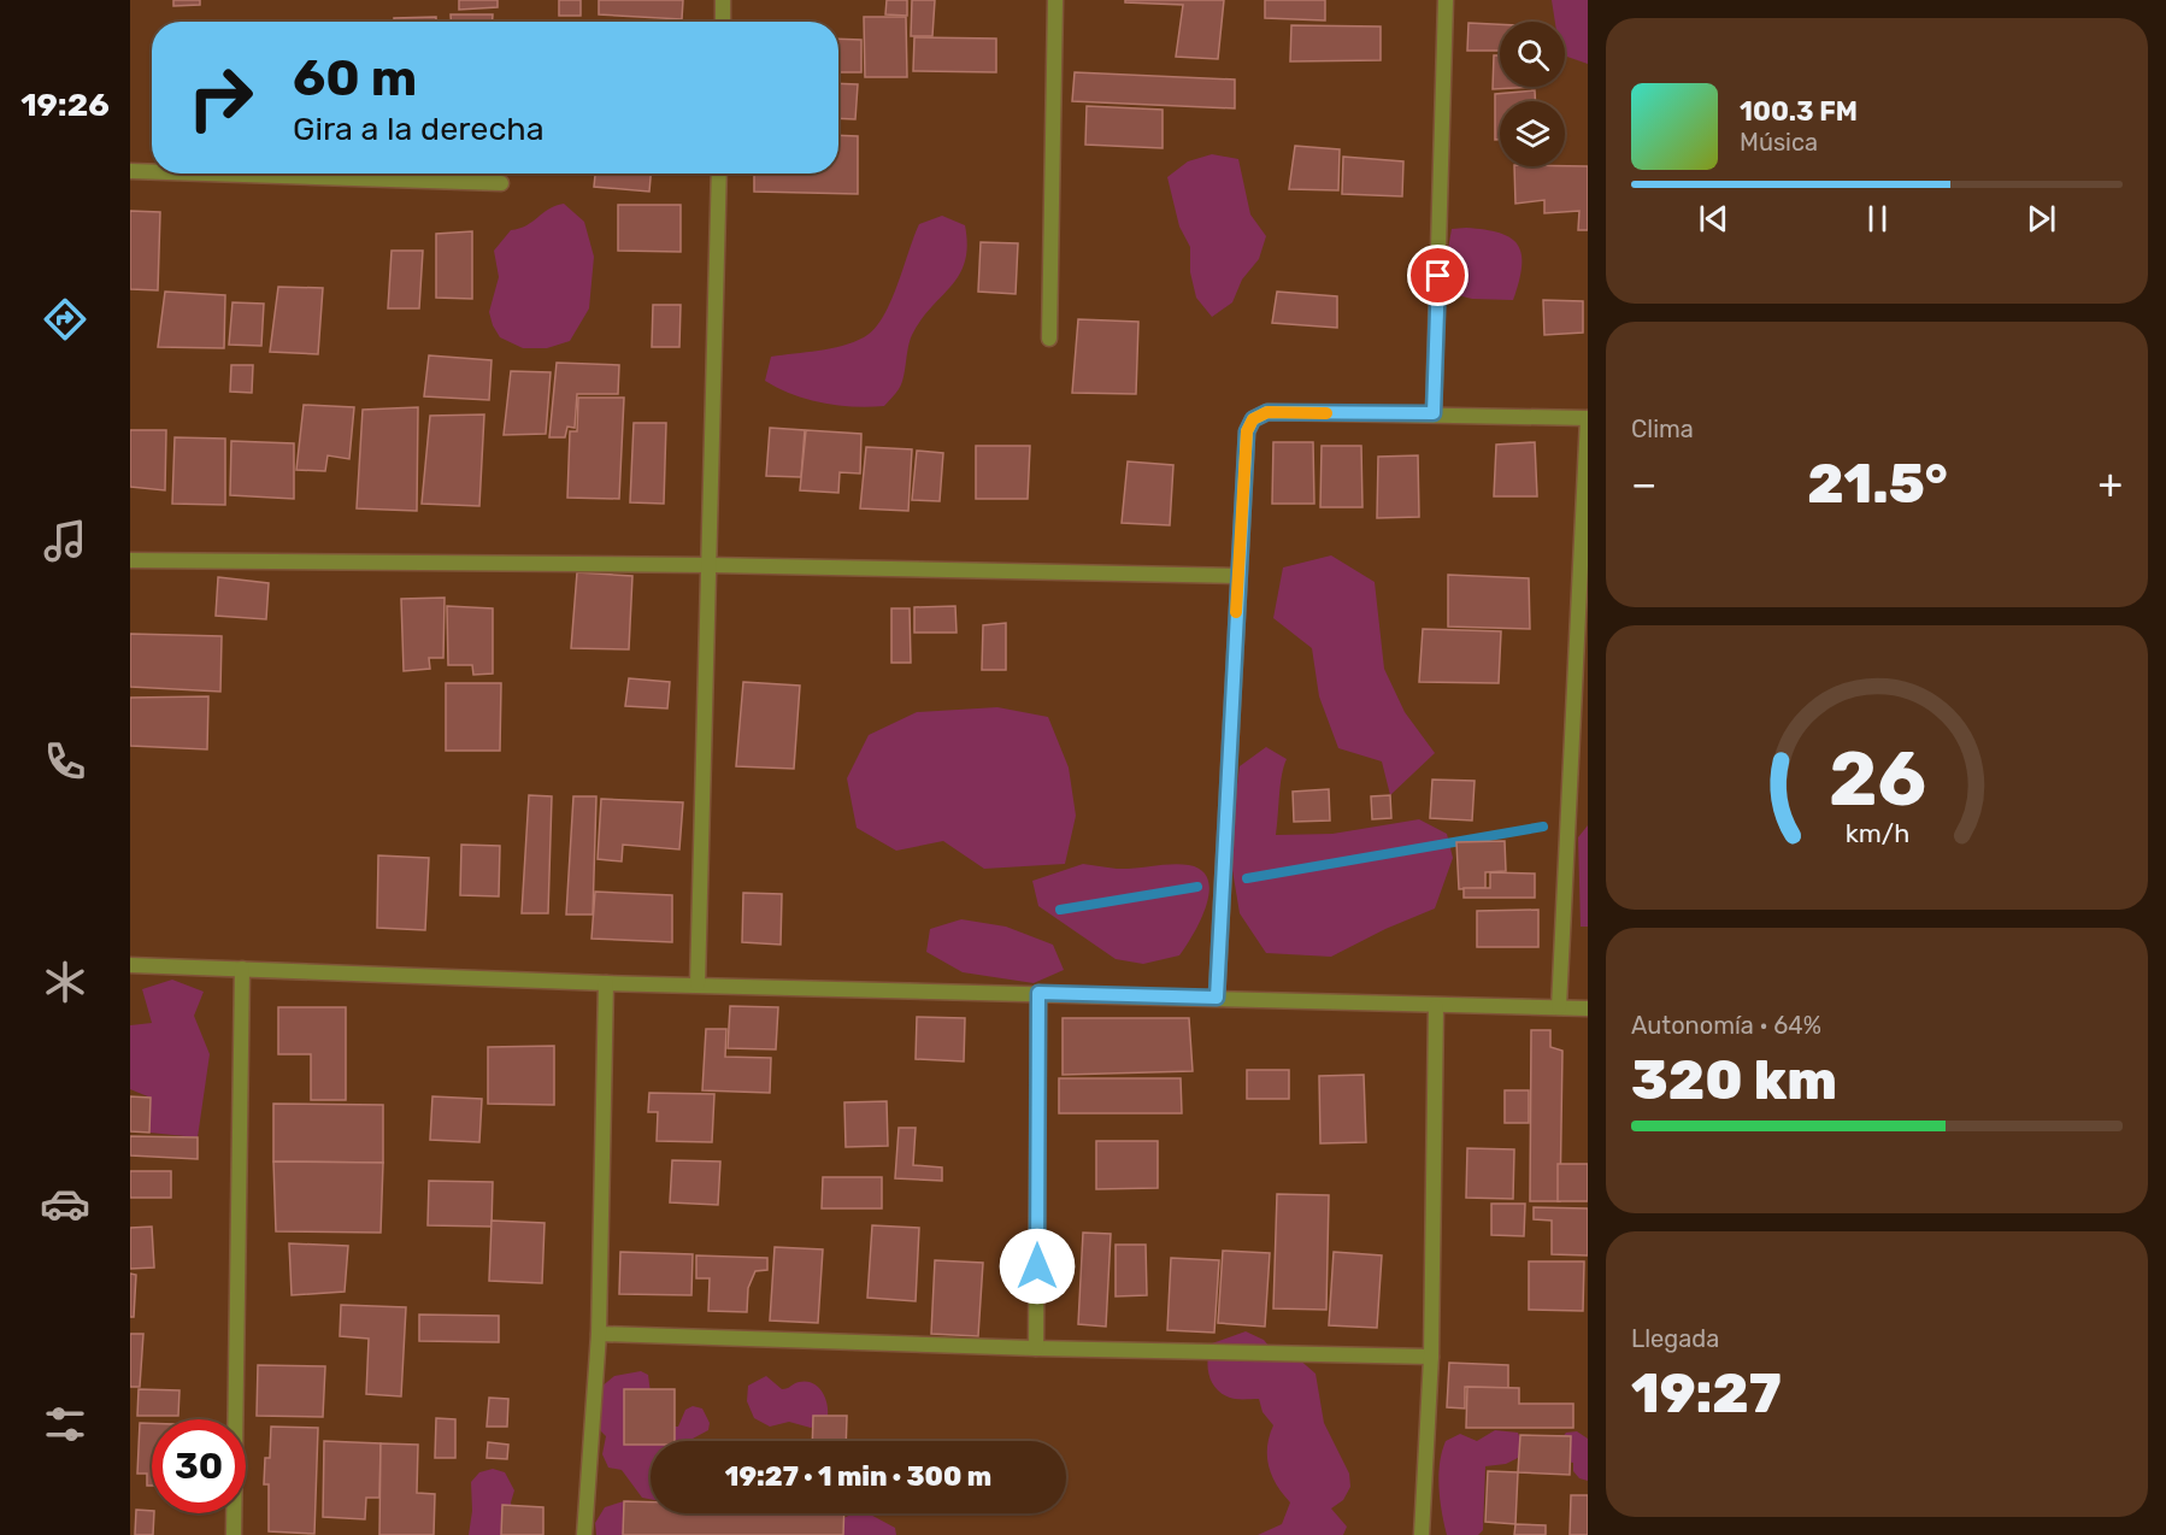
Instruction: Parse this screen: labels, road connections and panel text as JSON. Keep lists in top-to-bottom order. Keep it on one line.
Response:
{"page":{"tabs":"19:26","turn":["60 m","Gira a la derecha"],"song":["100.3 FM","Música"],"tile":["Clima",["Autonomía · 64%","320 km"],["Llegada","19:27"]],"heat":["−","21.5°","+"],"limit":"30","trip":"19:27 · 1 min · 300 m","gauge":["26","km/h"]}}
